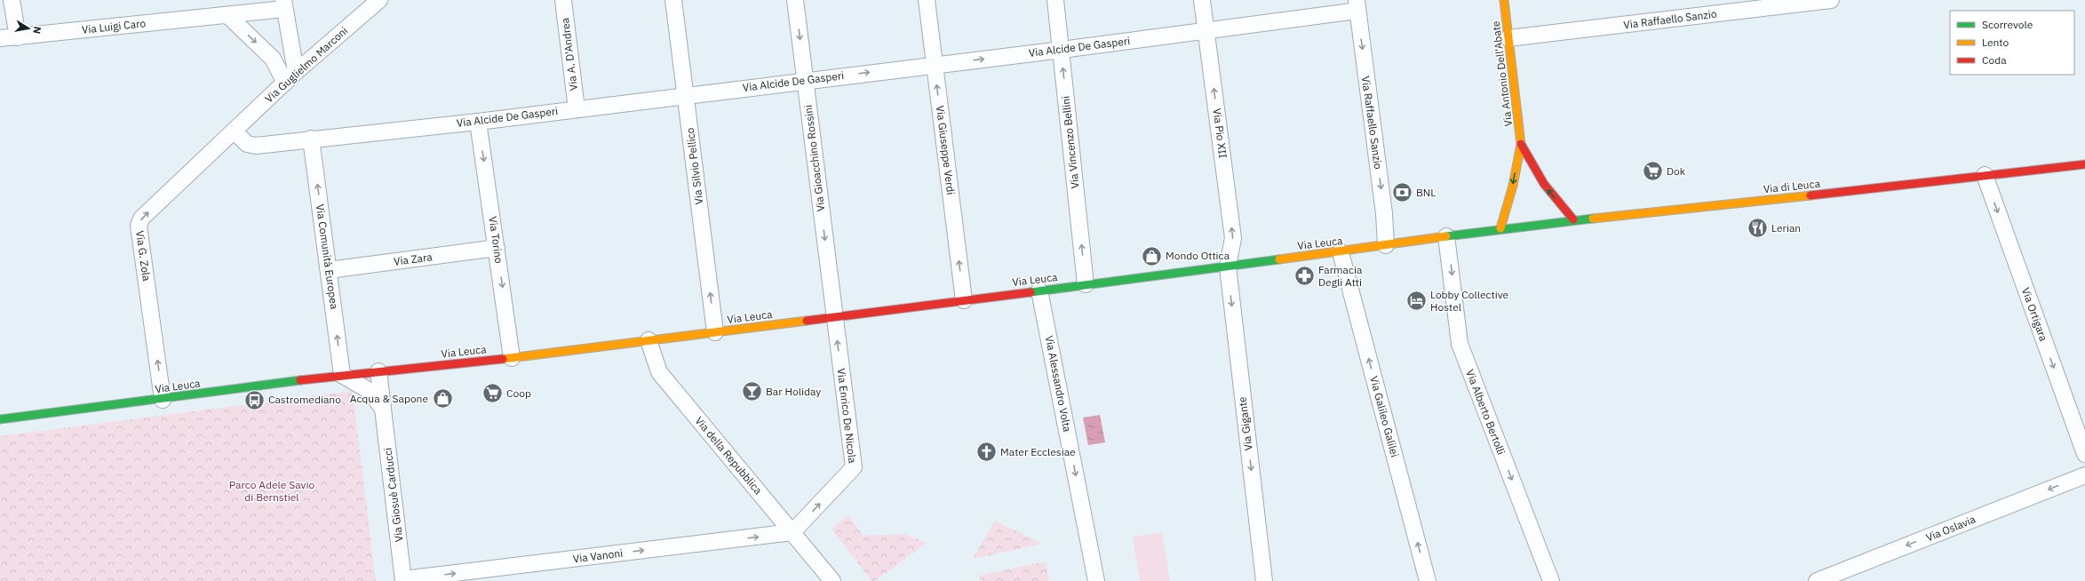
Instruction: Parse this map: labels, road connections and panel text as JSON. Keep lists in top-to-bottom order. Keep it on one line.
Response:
{"streets":{"main road":["Via Antonio Dell'Abate","Via di Leuca","Via Leuca"],"street":["Via Raffaello Sanzio","Via Luigi Caro","Via Alcide De Gasperi","Via A. D'Andrea","Via Guglielmo Marconi","Via Pio XII","Via Vincenzo Bellini","Via Giuseppe Verdi","Via Gioacchino Rossini","Via Silvio Pellico","Via Torino","Via G. Zola","Via Comunità Europea","Via Zara","Via Ortigara","Via Alessandro Volta","Via Alberto Bertolli","Via Enrico De Nicola","Via Galileo Galilei","Via Gigante","Via della Repubblica","Via Giosuè Carducci","Via Oslavia","Via Vanoni"]},"crossings":[["Via Raffaello Sanzio","Via Alcide De Gasperi"],["Via Raffaello Sanzio","Via Antonio Dell'Abate"],["Via Raffaello Sanzio","Via Leuca"],["Via Alcide De Gasperi","Via A. D'Andrea"],["Via Alcide De Gasperi","Via Guglielmo Marconi"],["Via Alcide De Gasperi","Via Pio XII"],["Via Alcide De Gasperi","Via Vincenzo Bellini"],["Via Alcide De Gasperi","Via Giuseppe Verdi"],["Via Alcide De Gasperi","Via Gioacchino Rossini"],["Via Alcide De Gasperi","Via Silvio Pellico"],["Via Alcide De Gasperi","Via Torino"],["Via Alcide De Gasperi","Via G. Zola"],["Via Alcide De Gasperi","Via Comunità Europea"],["Via Guglielmo Marconi","Via G. Zola"],["Via Antonio Dell'Abate","Via di Leuca"],["Via Antonio Dell'Abate","Via Leuca"],["Via Pio XII","Via Leuca"],["Via Pio XII","Via Gigante"],["Via Vincenzo Bellini","Via Leuca"],["Via Giuseppe Verdi","Via Leuca"],["Via Gioacchino Rossini","Via Leuca"],["Via Gioacchino Rossini","Via Enrico De Nicola"],["Via Silvio Pellico","Via Leuca"],["Via di Leuca","Via Leuca"],["Via di Leuca","Via Ortigara"],["Via Torino","Via Leuca"],["Via Torino","Via Zara"],["Via Leuca","Via G. Zola"],["Via Leuca","Via Comunità Europea"],["Via Leuca","Via Alessandro Volta"],["Via Leuca","Via Alberto Bertolli"],["Via Leuca","Via Enrico De Nicola"],["Via Leuca","Via Galileo Galilei"],["Via Leuca","Via Gigante"],["Via Leuca","Via della Repubblica"],["Via Leuca","Via Giosuè Carducci"],["Via Comunità Europea","Via Zara"],["Via Enrico De Nicola","Via della Repubblica"],["Via Enrico De Nicola","Via Vanoni"],["Via della Repubblica","Via Vanoni"],["Via Giosuè Carducci","Via Vanoni"]],"one_way":["Via Raffaello Sanzio","Via Pio XII","Via Vincenzo Bellini","Via Giuseppe Verdi","Via Gioacchino Rossini","Via Silvio Pellico","Via Torino","Via G. Zola","Via Comunità Europea","Via Ortigara","Via Alessandro Volta","Via Alberto Bertolli","Via Enrico De Nicola","Via Galileo Galilei","Via Gigante","Via Oslavia","Via Vanoni"],"parks":["Parco Adele Savio di Bernstiel"],"places":{"supermarket":["Dok","Coop"],"bank":["BNL"],"restaurant":["Lerian"],"shop":["Mondo Ottica","Acqua & Sapone"],"pharmacy":["Farmacia Degli Atti"],"hotel":["Lobby Collective Hostel"],"bar":["Bar Holiday"],"bus stop":["Castromediano"],"church":["Mater Ecclesiae"]},"legend":["Scorrevole","Lento","Coda"],"north":"right"}
